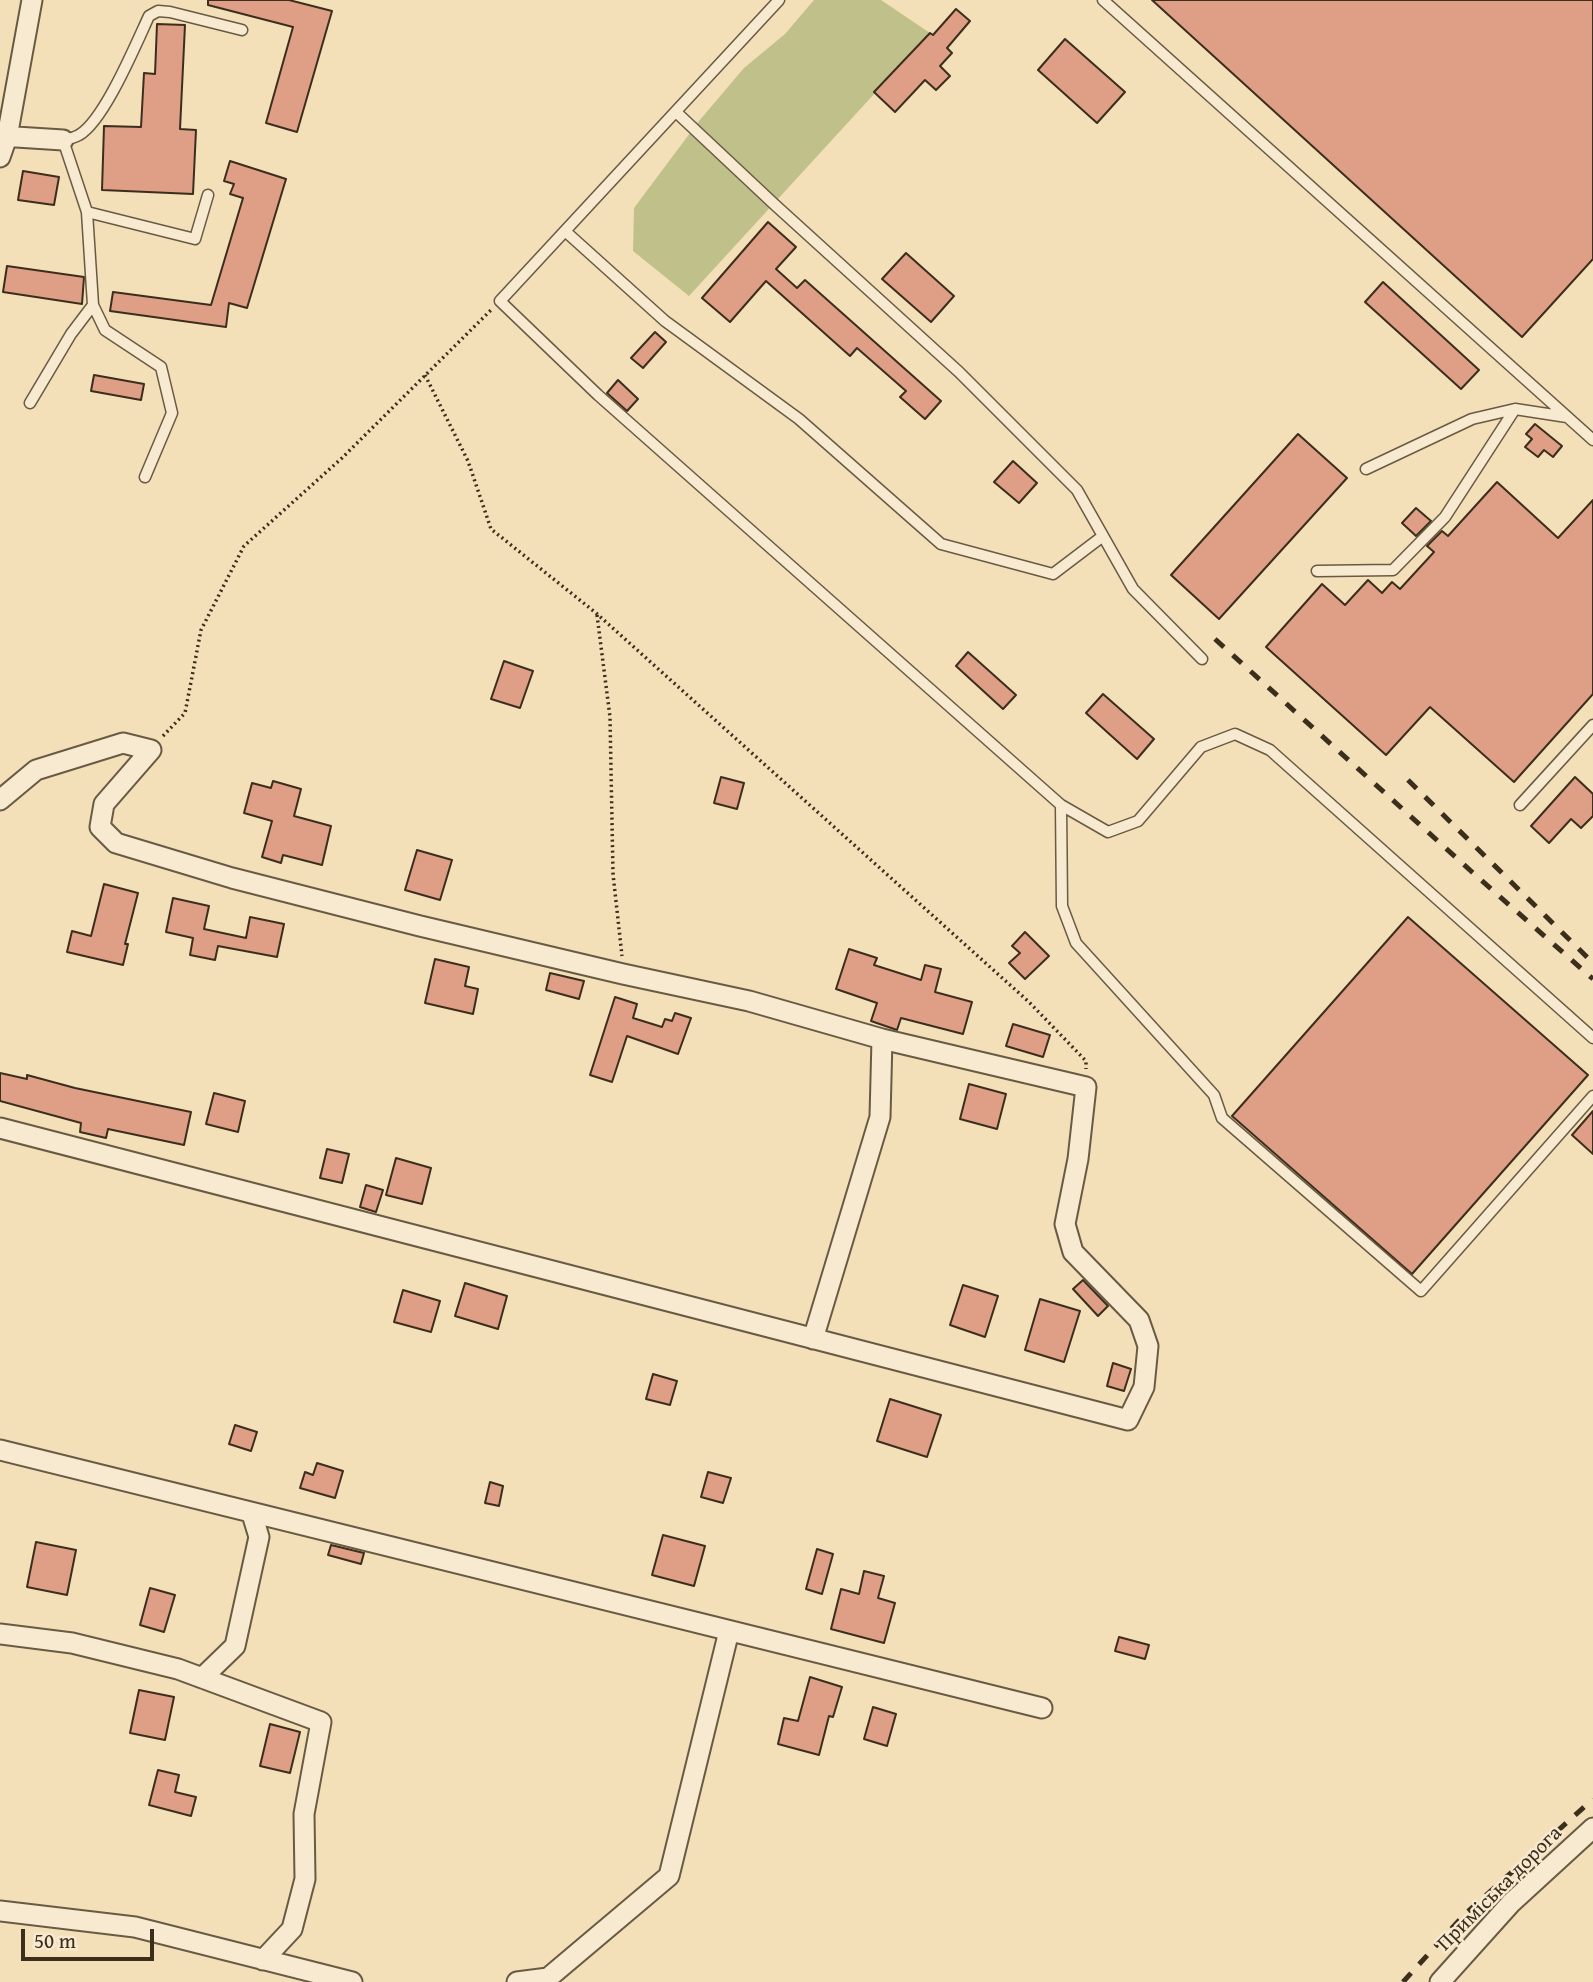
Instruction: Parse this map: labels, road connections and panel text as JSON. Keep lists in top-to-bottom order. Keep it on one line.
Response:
{"streets":{"street":["Приміська дорога"]},"scale_bar":"50 m"}
